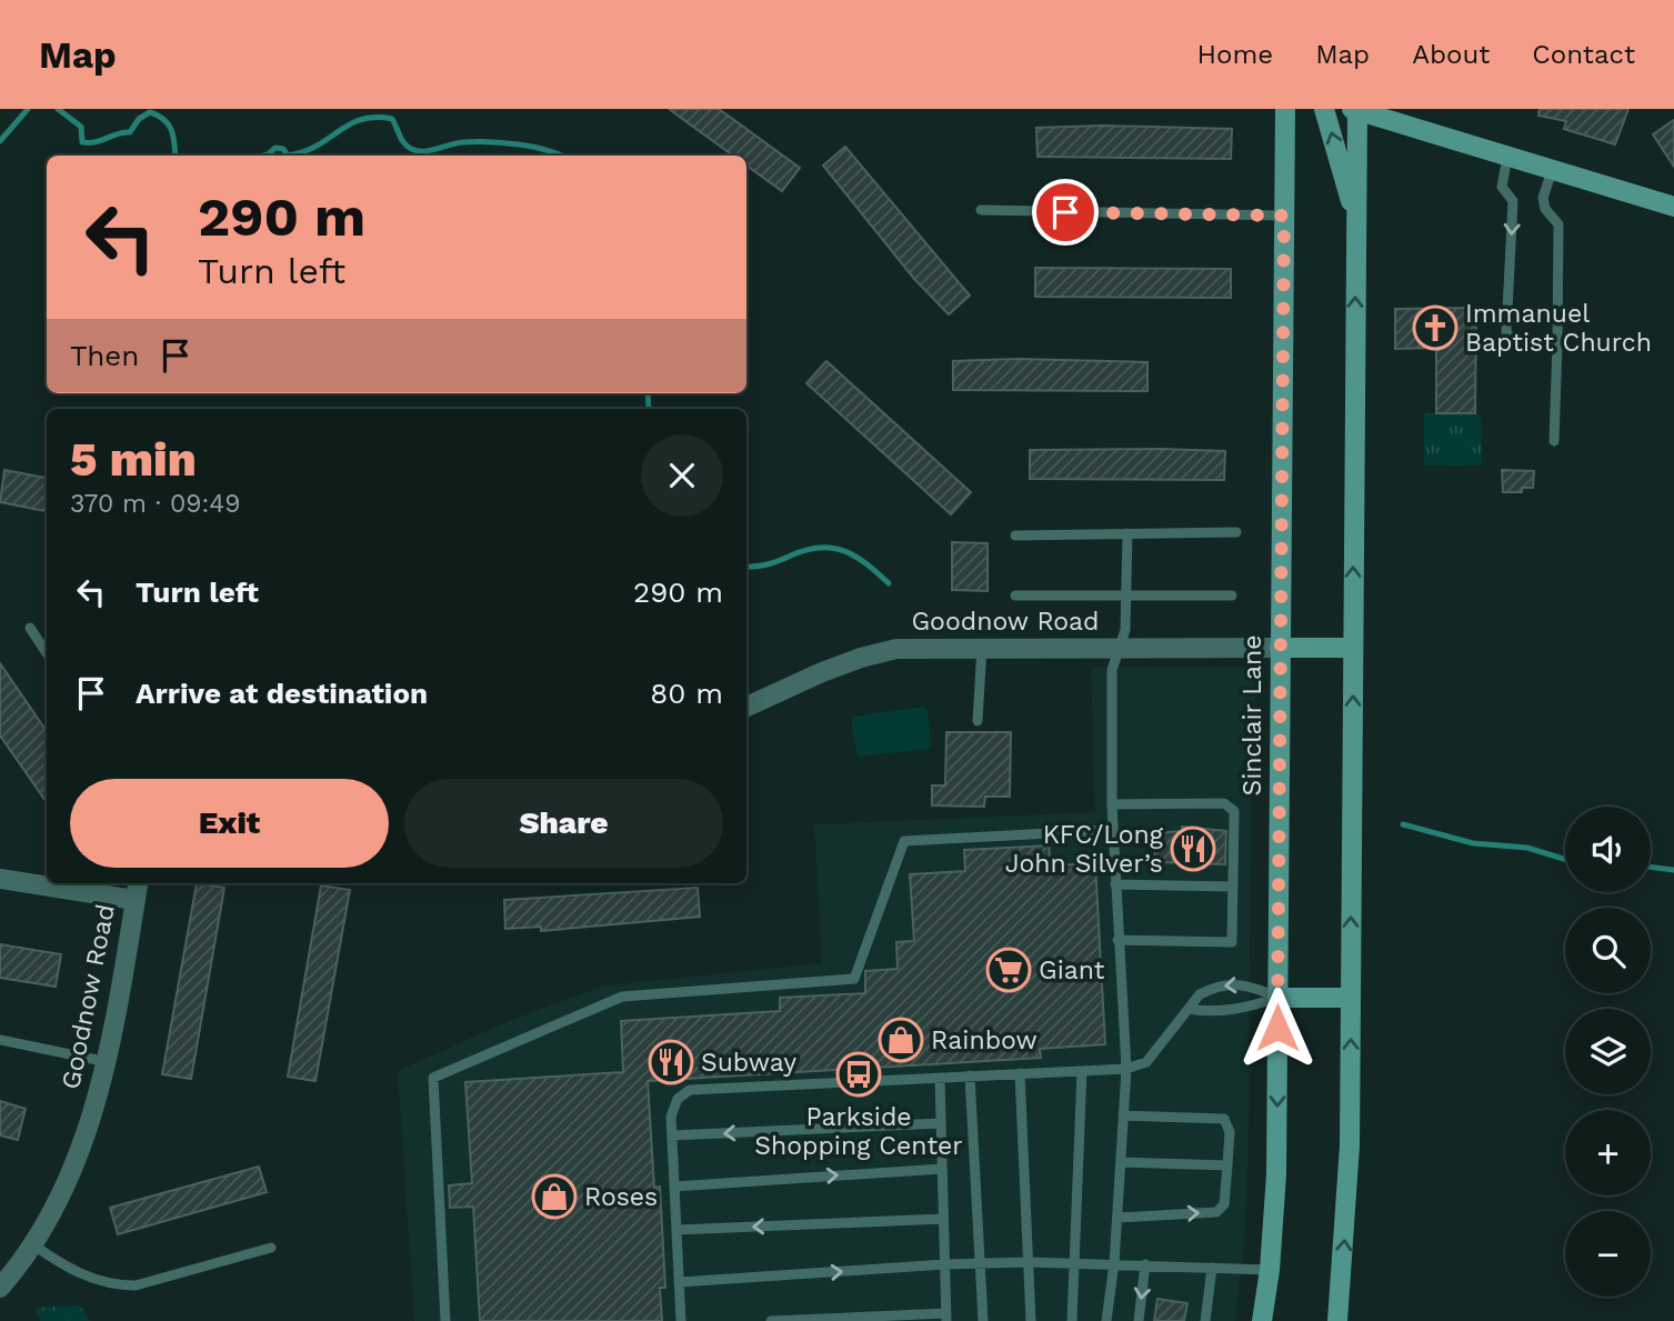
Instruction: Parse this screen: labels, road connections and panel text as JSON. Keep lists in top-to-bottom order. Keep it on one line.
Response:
{"streets":{"street":["Goodnow Road","Sinclair Lane"]},"crossings":[["Goodnow Road","Sinclair Lane"]],"places":{"church":["Immanuel Baptist Church"],"restaurant":["KFC/Long John Silver’s","Subway"],"supermarket":["Giant"],"shop":["Rainbow","Roses"],"bus stop":["Parkside Shopping Center"]},"page":{"header":"Map","nav":["Home","Map","About","Contact"],"turn":["290 m","Turn left"],"then":"Then","heading":["5 min","370 m · 09:49"],"list":[{"name":"Turn left","value":"290 m"},{"name":"Arrive at destination","value":"80 m"}],"buttons":["Exit","Share"],"map_buttons":["+","−"]}}
